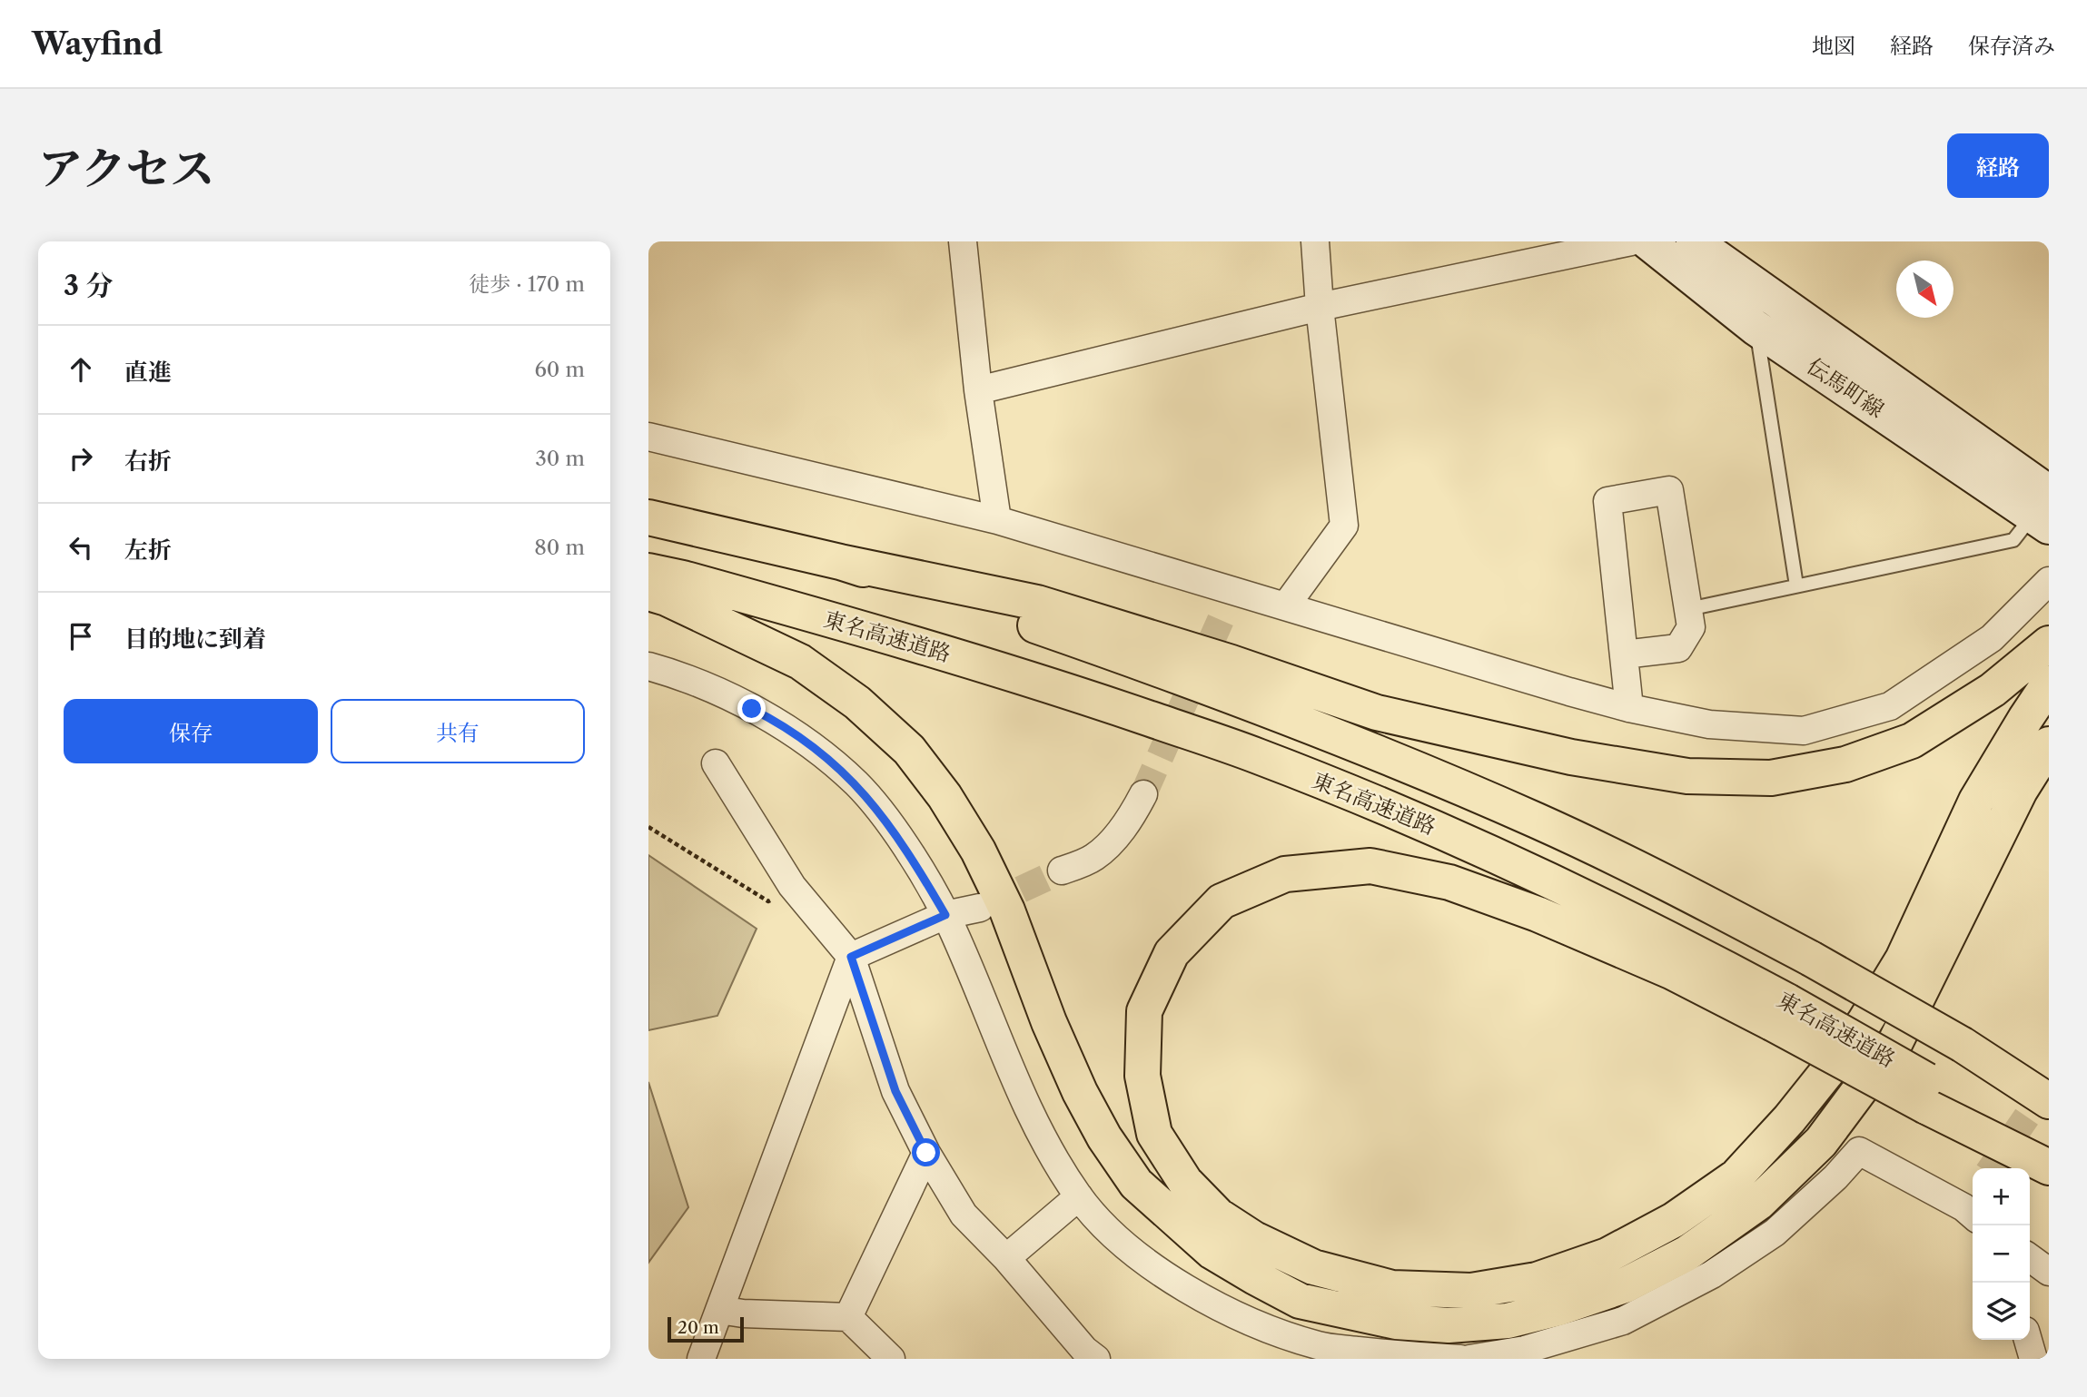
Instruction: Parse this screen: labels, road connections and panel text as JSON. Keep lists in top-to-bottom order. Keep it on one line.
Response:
{"streets":{"highway":["東名高速道路"],"street":["伝馬町線"]},"scale_bar":"20 m","north":"bottom right","page":{"header":"Wayfind","nav":["地図","経路","保存済み"],"title":"アクセス","buttons":["経路",["保存","共有"]],"heading":["3 分","徒歩 · 170 m"],"list":[["直進","60 m"],["右折","30 m"],["左折","80 m"],"目的地に到着"],"map_buttons":["+","−"],"scale":"20 m"}}
